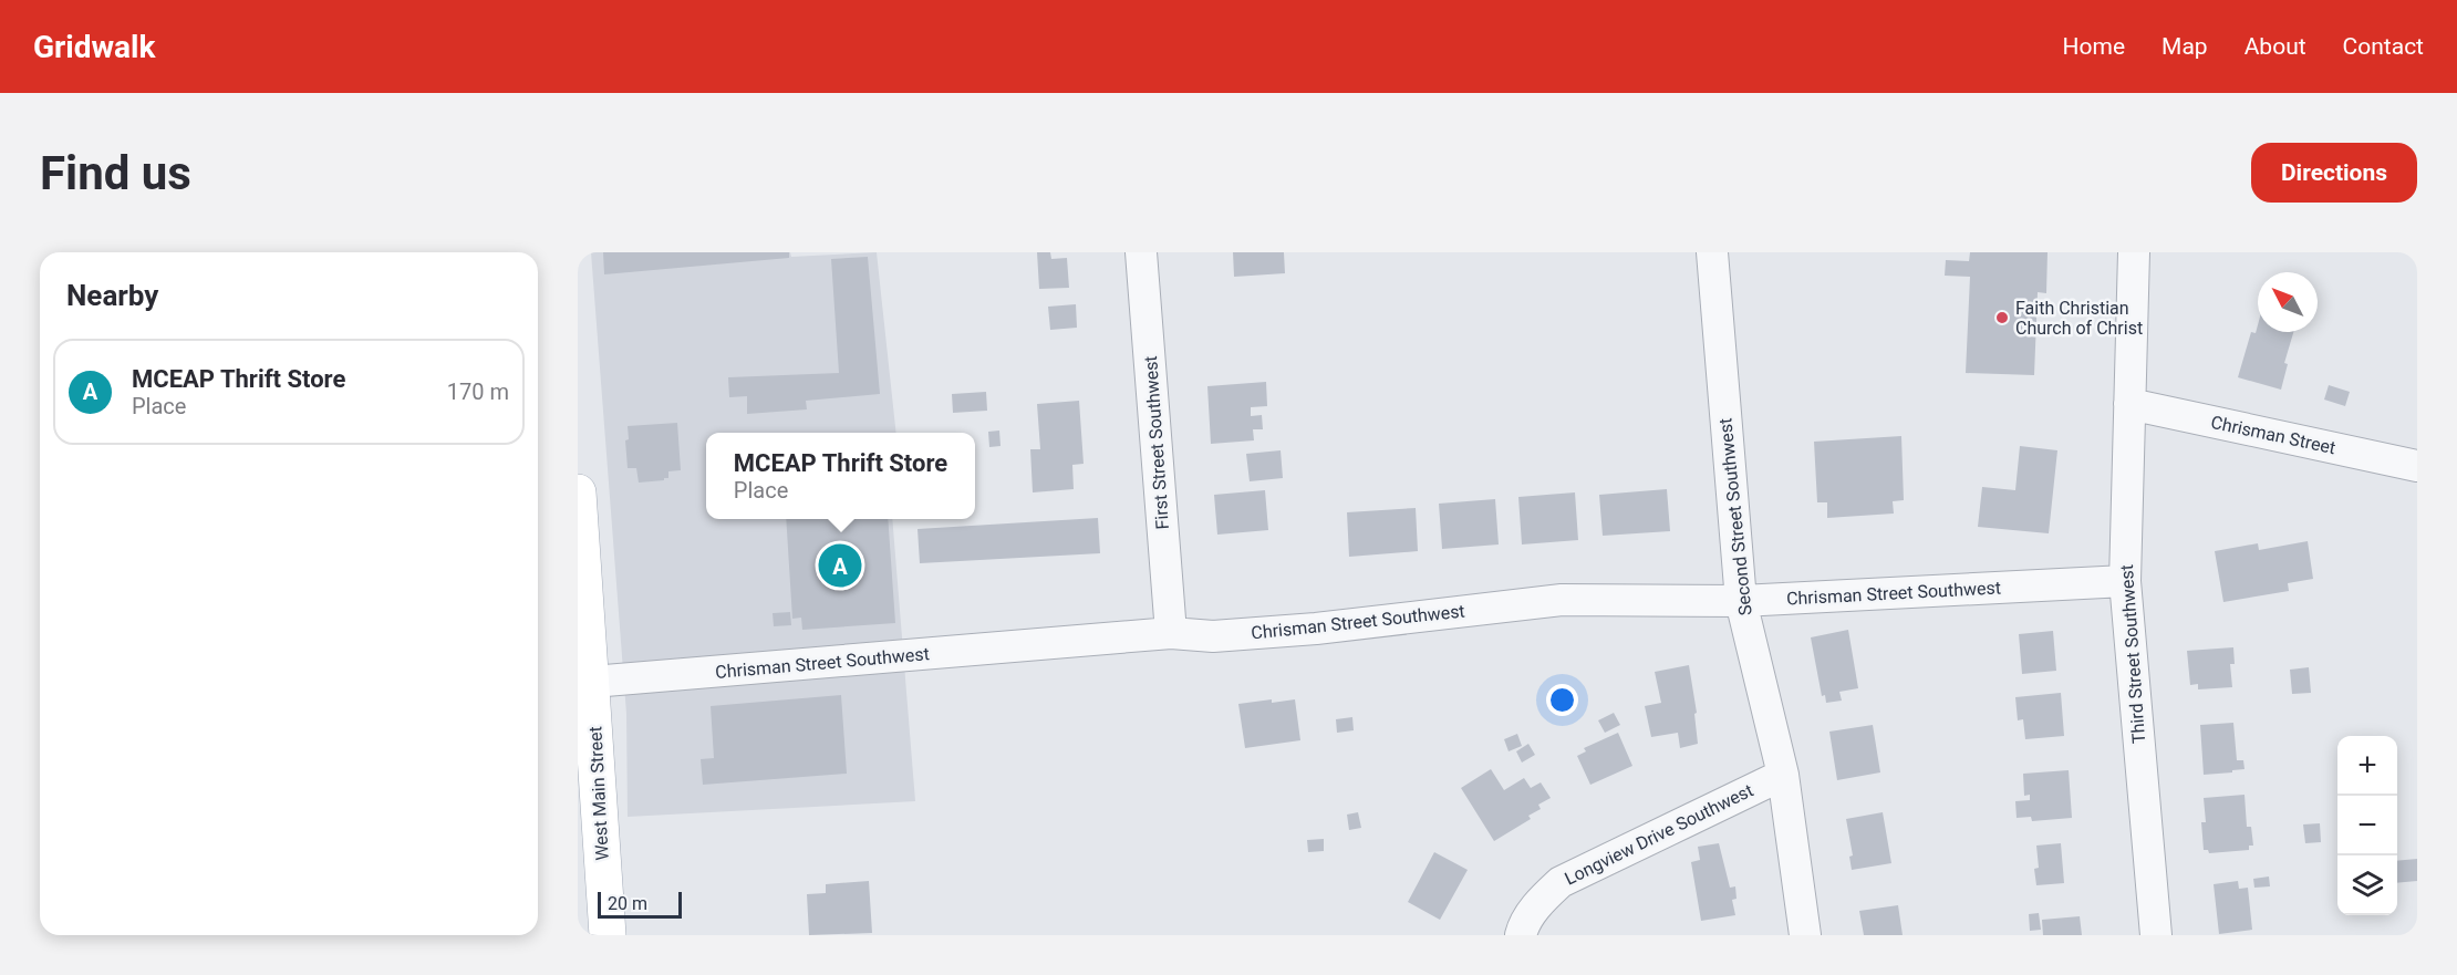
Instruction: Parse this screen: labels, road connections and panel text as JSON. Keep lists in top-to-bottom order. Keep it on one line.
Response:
{"streets":{"main road":["West Main Street"],"street":["Chrisman Street","First Street Southwest","Second Street Southwest","Chrisman Street Southwest","Third Street Southwest","Longview Drive Southwest"]},"crossings":[["Chrisman Street","Third Street Southwest"],["First Street Southwest","Chrisman Street Southwest"],["Second Street Southwest","Chrisman Street Southwest"],["Second Street Southwest","Longview Drive Southwest"],["Chrisman Street Southwest","Third Street Southwest"],["Chrisman Street Southwest","West Main Street"]],"places":["Faith Christian Church of Christ"],"scale_bar":"20 m","north":"top left","page":{"header":"Gridwalk","nav":["Home","Map","About","Contact"],"buttons":"Directions","title":"Find us","heading":"Nearby","list":[{"mark":"A","name":"MCEAP Thrift Store","note":"Place","value":"170 m"}],"popup":["MCEAP Thrift Store","Place"],"pins":"A","map_buttons":["+","−"],"scale":"20 m"}}
